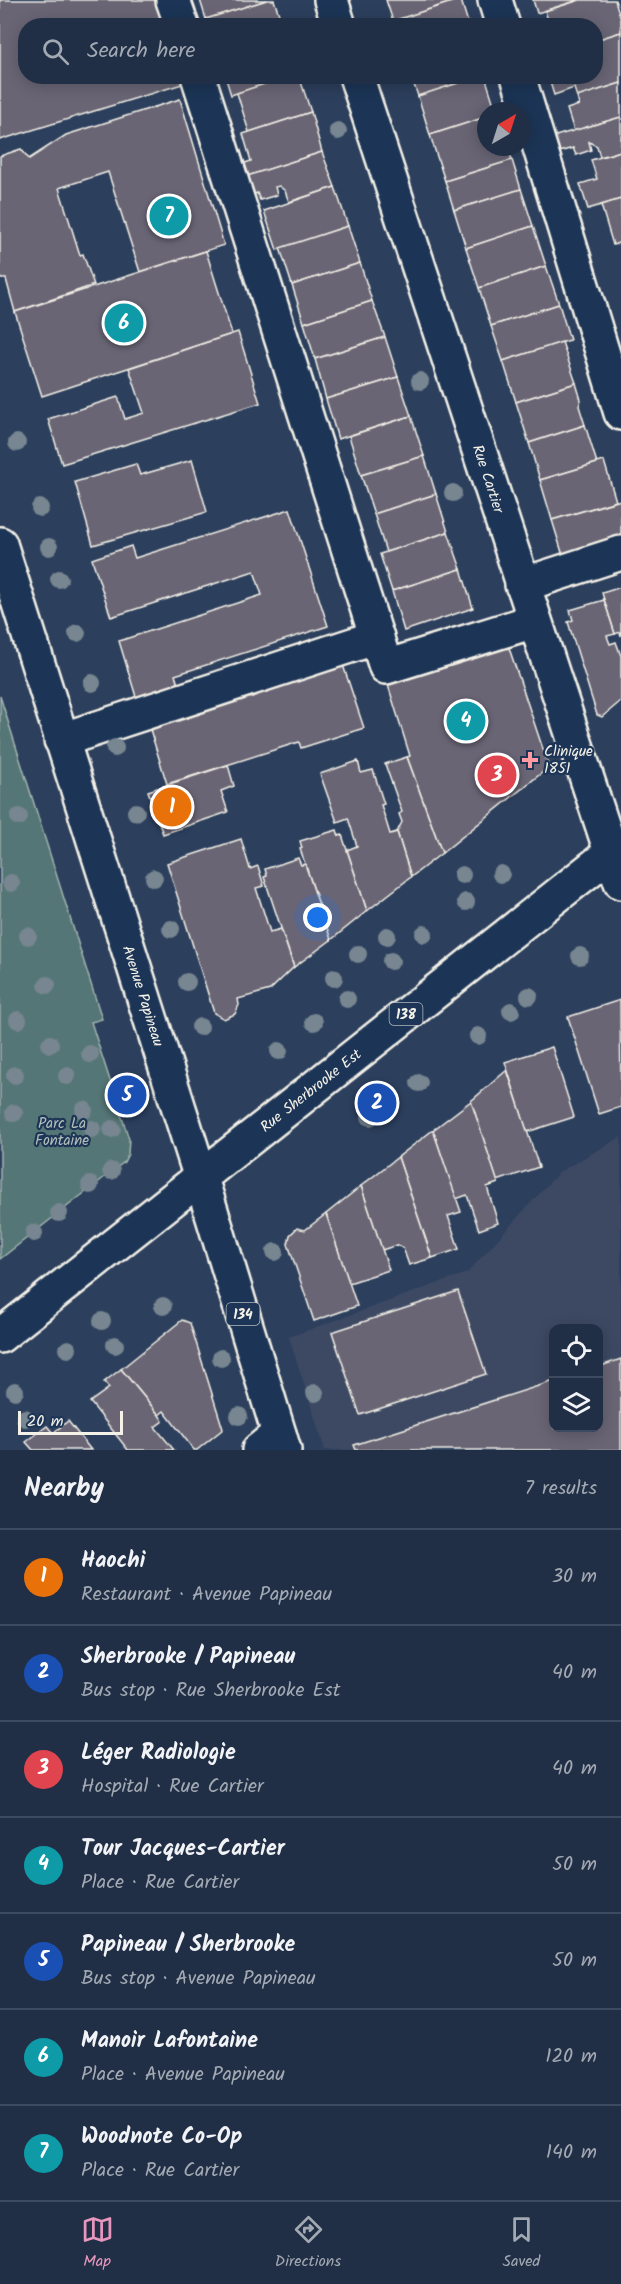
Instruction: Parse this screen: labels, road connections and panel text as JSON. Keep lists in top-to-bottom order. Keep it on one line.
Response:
{"streets":{"main road":["Rue Cartier","Avenue Papineau","138","Rue Sherbrooke Est","134"]},"crossings":[["Rue Cartier","Rue Sherbrooke Est"],["Avenue Papineau","Rue Sherbrooke Est"]],"parks":["Parc La Fontaine"],"places":{"health":["Clinique 1851"]},"scale_bar":"20 m","north":"top right","page":{"search":"Search here","pins":["7","6","4","3","1","5","2"],"scale":"20 m","heading":["Nearby","7 results"],"list":[{"mark":"1","name":"Haochi","note":"Restaurant · Avenue Papineau","value":"30 m"},{"mark":"2","name":"Sherbrooke / Papineau","note":"Bus stop · Rue Sherbrooke Est","value":"40 m"},{"mark":"3","name":"Léger Radiologie","note":"Hospital · Rue Cartier","value":"40 m"},{"mark":"4","name":"Tour Jacques-Cartier","note":"Place · Rue Cartier","value":"50 m"},{"mark":"5","name":"Papineau / Sherbrooke","note":"Bus stop · Avenue Papineau","value":"50 m"},{"mark":"6","name":"Manoir Lafontaine","note":"Place · Avenue Papineau","value":"120 m"},{"mark":"7","name":"Woodnote Co-Op","note":"Place · Rue Cartier","value":"140 m"}],"nav":["Map","Directions","Saved"]}}
